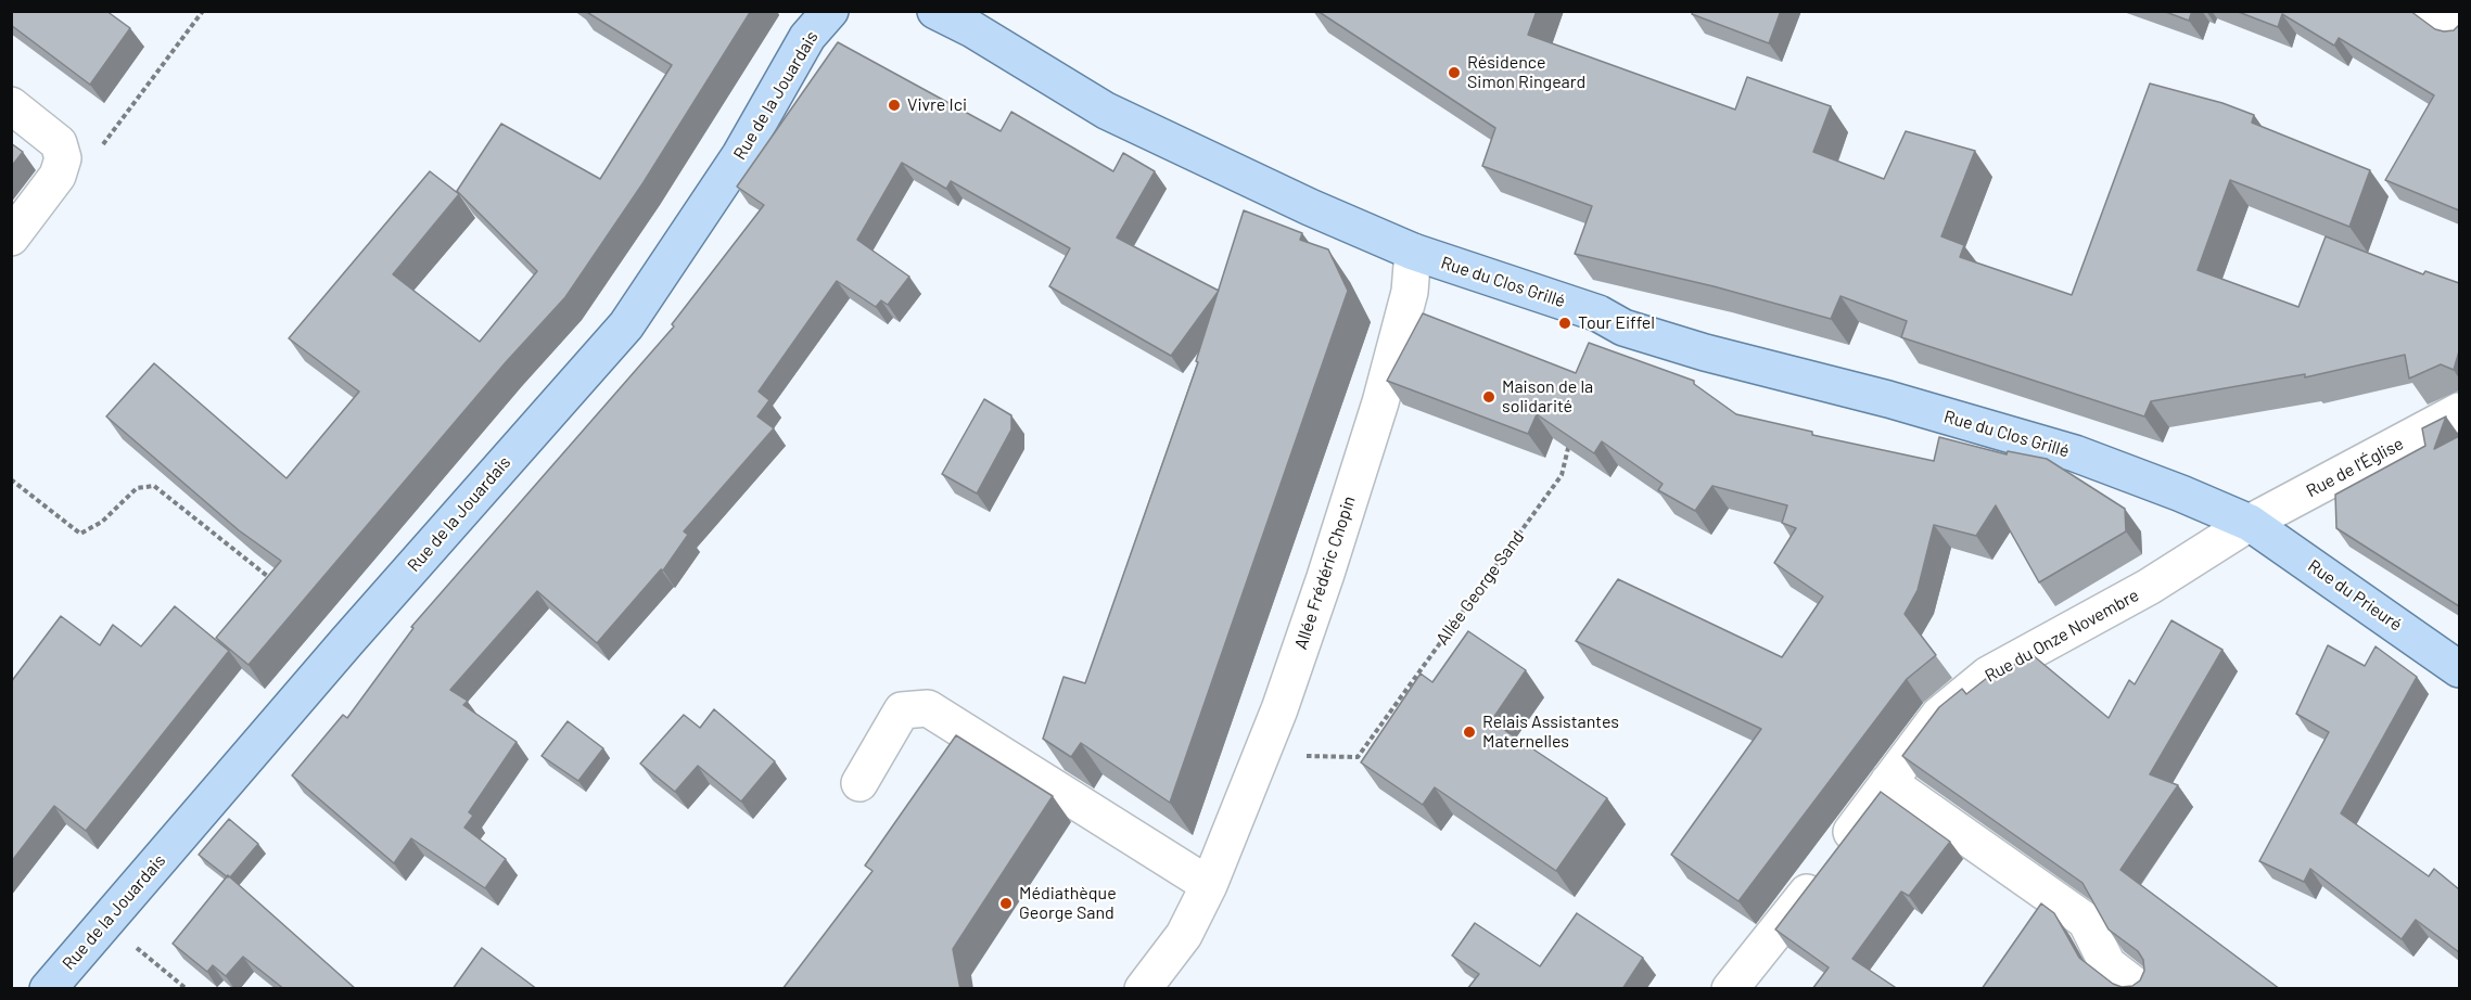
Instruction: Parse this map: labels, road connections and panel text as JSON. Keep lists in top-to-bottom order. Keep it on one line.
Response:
{"streets":{"main road":["Rue de la Jouardais","Rue du Clos Grillé","Rue du Prieuré"],"street":["Rue de l'Église","Allée Frédéric Chopin","Rue du Onze Novembre"],"path":["Allée George Sand"]},"crossings":[["Rue du Clos Grillé","Rue de l'Église"],["Rue du Clos Grillé","Allée Frédéric Chopin"],["Rue du Clos Grillé","Rue du Prieuré"],["Rue du Clos Grillé","Rue du Onze Novembre"],["Rue de l'Église","Rue du Prieuré"],["Rue de l'Église","Rue du Onze Novembre"],["Allée Frédéric Chopin","Allée George Sand"],["Rue du Prieuré","Rue du Onze Novembre"]],"places":["Résidence Simon Ringeard","Vivre Ici","Tour Eiffel","Maison de la solidarité","Relais Assistantes Maternelles","Médiathèque George Sand"]}
